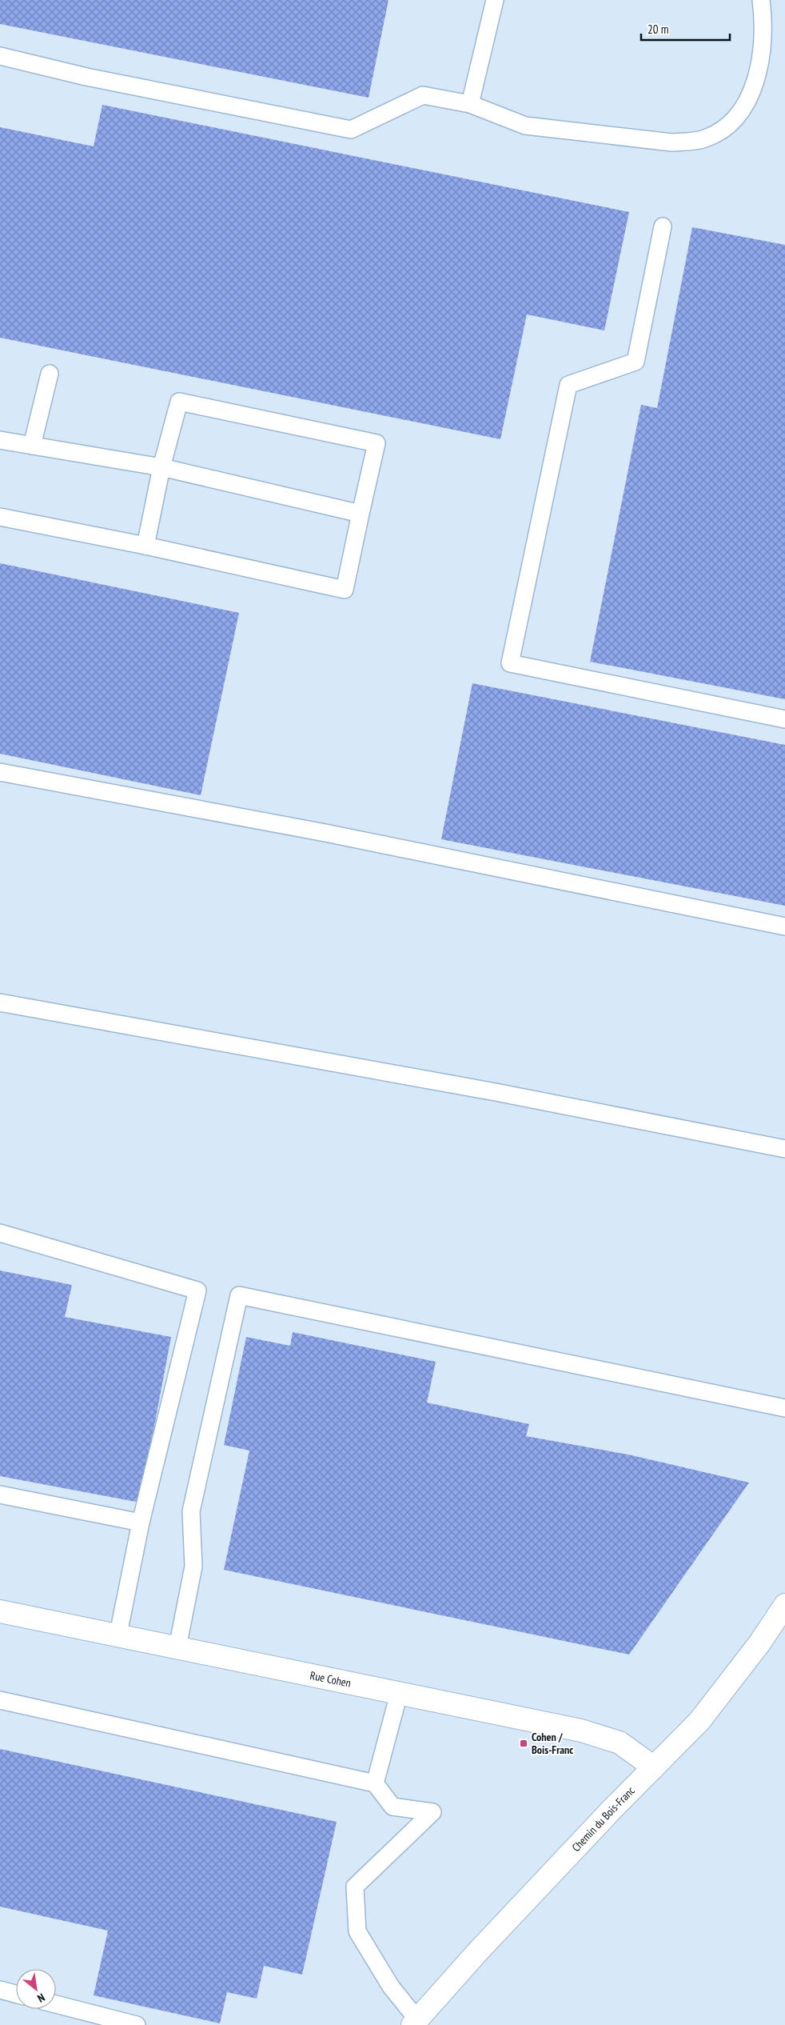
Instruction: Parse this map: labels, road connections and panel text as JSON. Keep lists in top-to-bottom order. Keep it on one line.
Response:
{"streets":{"street":["Rue Cohen","Chemin du Bois-Franc"]},"crossings":[["Rue Cohen","Chemin du Bois-Franc"]],"places":{"transit":["Cohen / Bois-Franc"]},"scale_bar":"20 m","north":"bottom right"}
